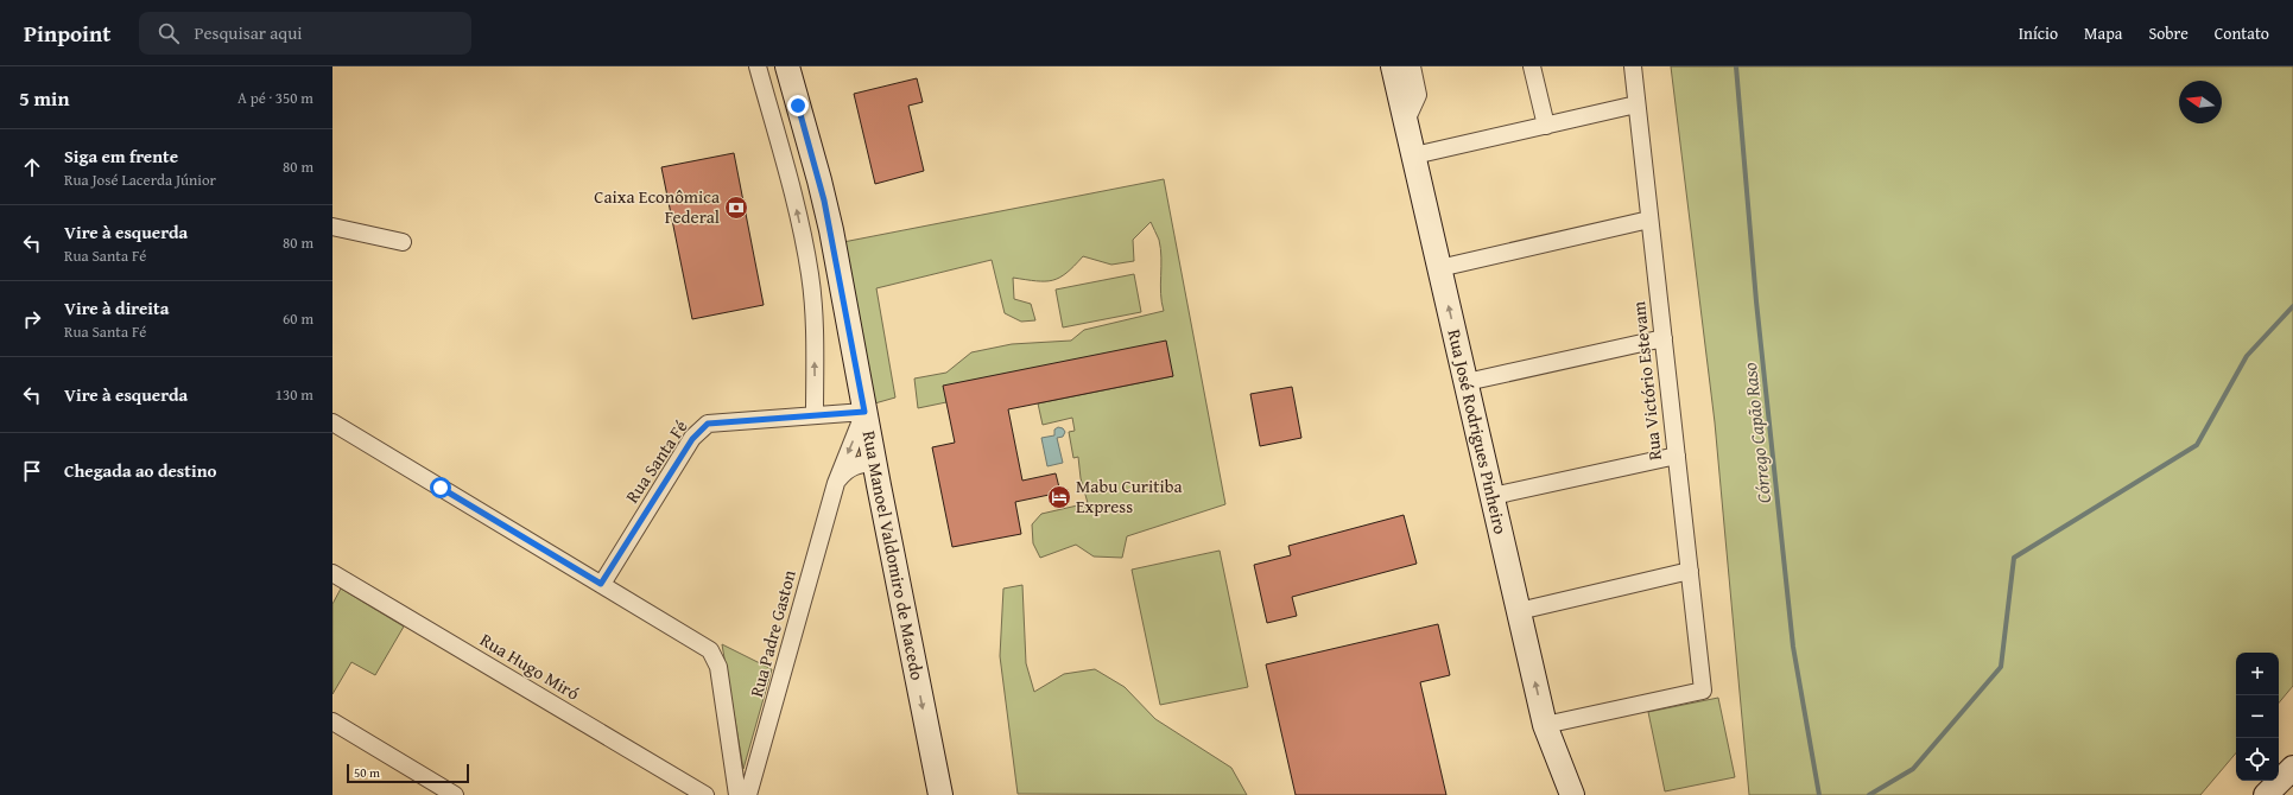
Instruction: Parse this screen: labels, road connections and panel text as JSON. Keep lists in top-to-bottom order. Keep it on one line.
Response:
{"streets":{"main road":["Rua José Rodrigues Pinheiro","Rua Manoel Valdomiro de Macedo"],"street":["Rua Victório Estevam","Rua Santa Fé","Rua Padre Gaston","Rua Hugo Miró"]},"crossings":[["Rua Victório Estevam","Rua José Rodrigues Pinheiro"],["Rua Santa Fé","Rua Manoel Valdomiro de Macedo"],["Rua Santa Fé","Rua Padre Gaston"],["Rua Manoel Valdomiro de Macedo","Rua Padre Gaston"]],"one_way":["Rua Manoel Valdomiro de Macedo"],"water":["Córrego Capão Raso"],"places":{"bank":["Caixa Econômica Federal"],"hotel":["Mabu Curitiba Express"]},"scale_bar":"50 m","north":"left","page":{"header":"Pinpoint","search":"Pesquisar aqui","nav":["Início","Mapa","Sobre","Contato"],"heading":["5 min","A pé · 350 m"],"list":[["Siga em frente","Rua José Lacerda Júnior","80 m"],["Vire à esquerda","Rua Santa Fé","80 m"],["Vire à direita","Rua Santa Fé","60 m"],["Vire à esquerda","130 m"],"Chegada ao destino"],"map_buttons":["+","−"],"scale":"50 m"}}
